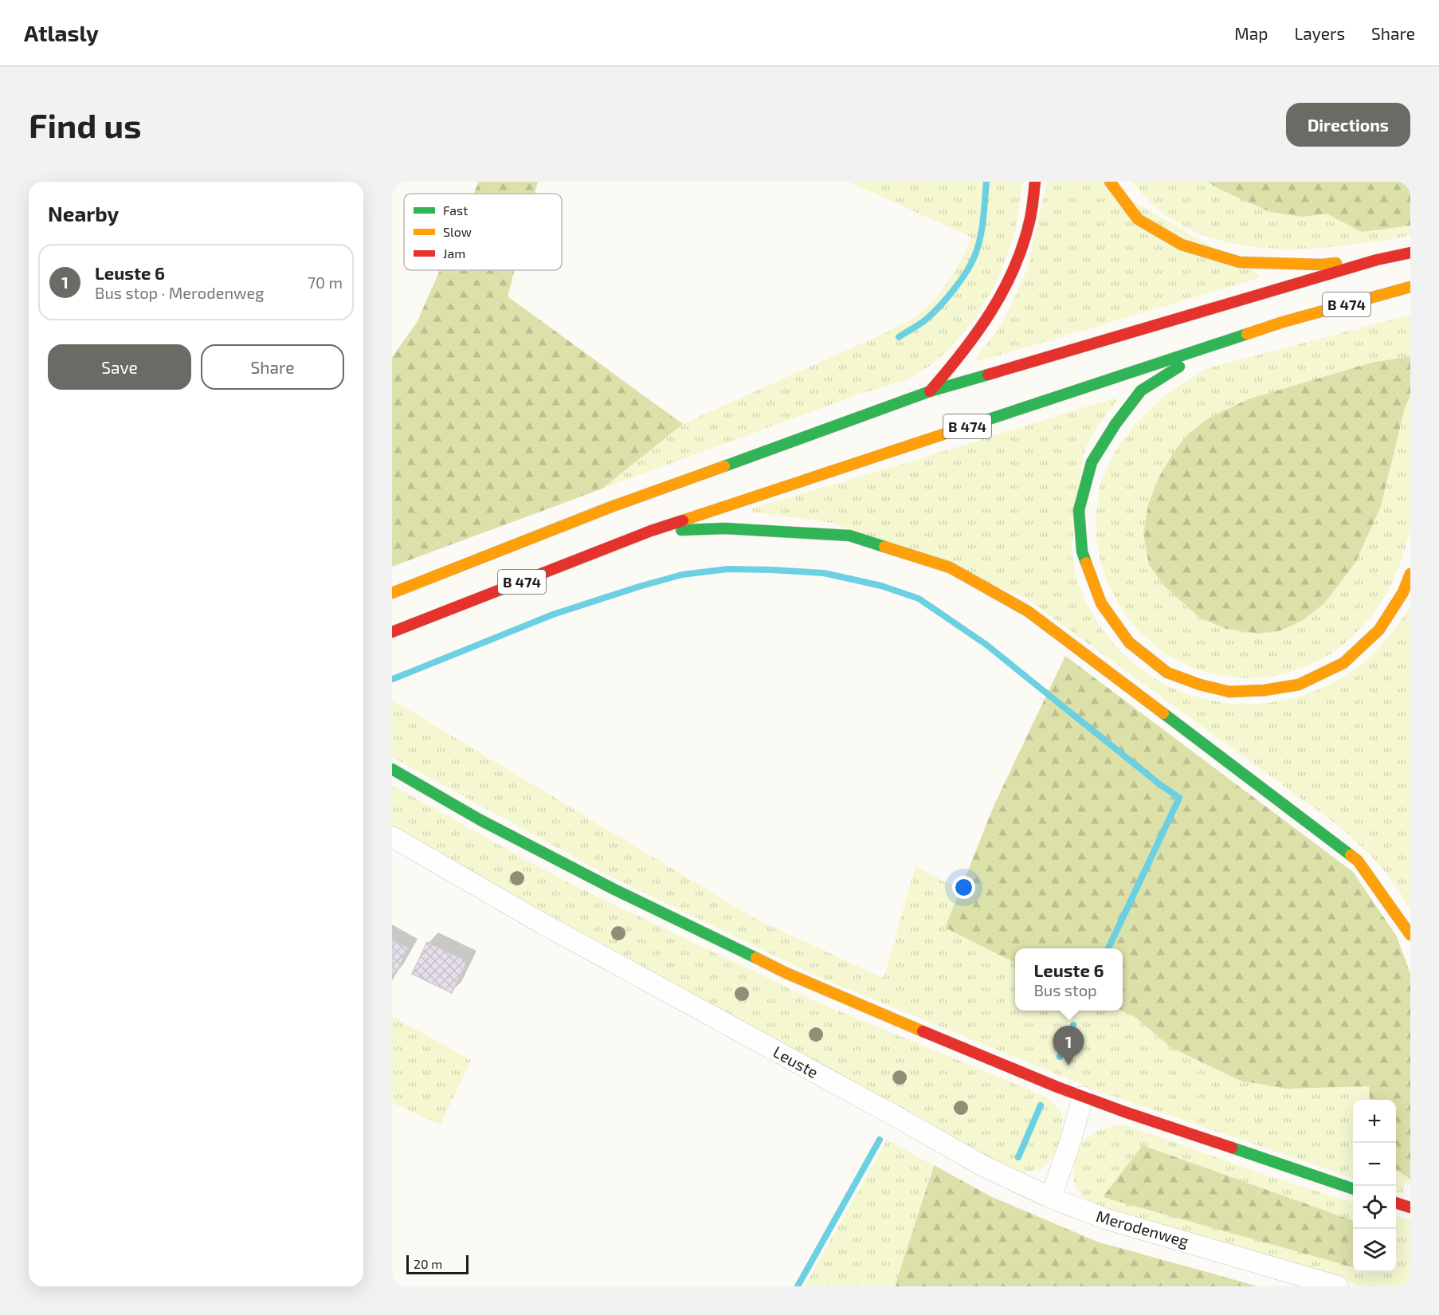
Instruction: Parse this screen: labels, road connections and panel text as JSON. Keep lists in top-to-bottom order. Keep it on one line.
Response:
{"streets":{"main road":["B 474"],"street":["Leuste","Merodenweg"]},"crossings":[["Leuste","Merodenweg"]],"legend":["Fast","Slow","Jam"],"scale_bar":"20 m","page":{"header":"Atlasly","nav":["Map","Layers","Share"],"buttons":["Directions",["Save","Share"]],"title":"Find us","heading":"Nearby","list":[{"mark":"1","name":"Leuste 6","note":"Bus stop · Merodenweg","value":"70 m"}],"popup":["Leuste 6","Bus stop"],"pins":"1","map_buttons":["+","−"],"scale":"20 m"}}
